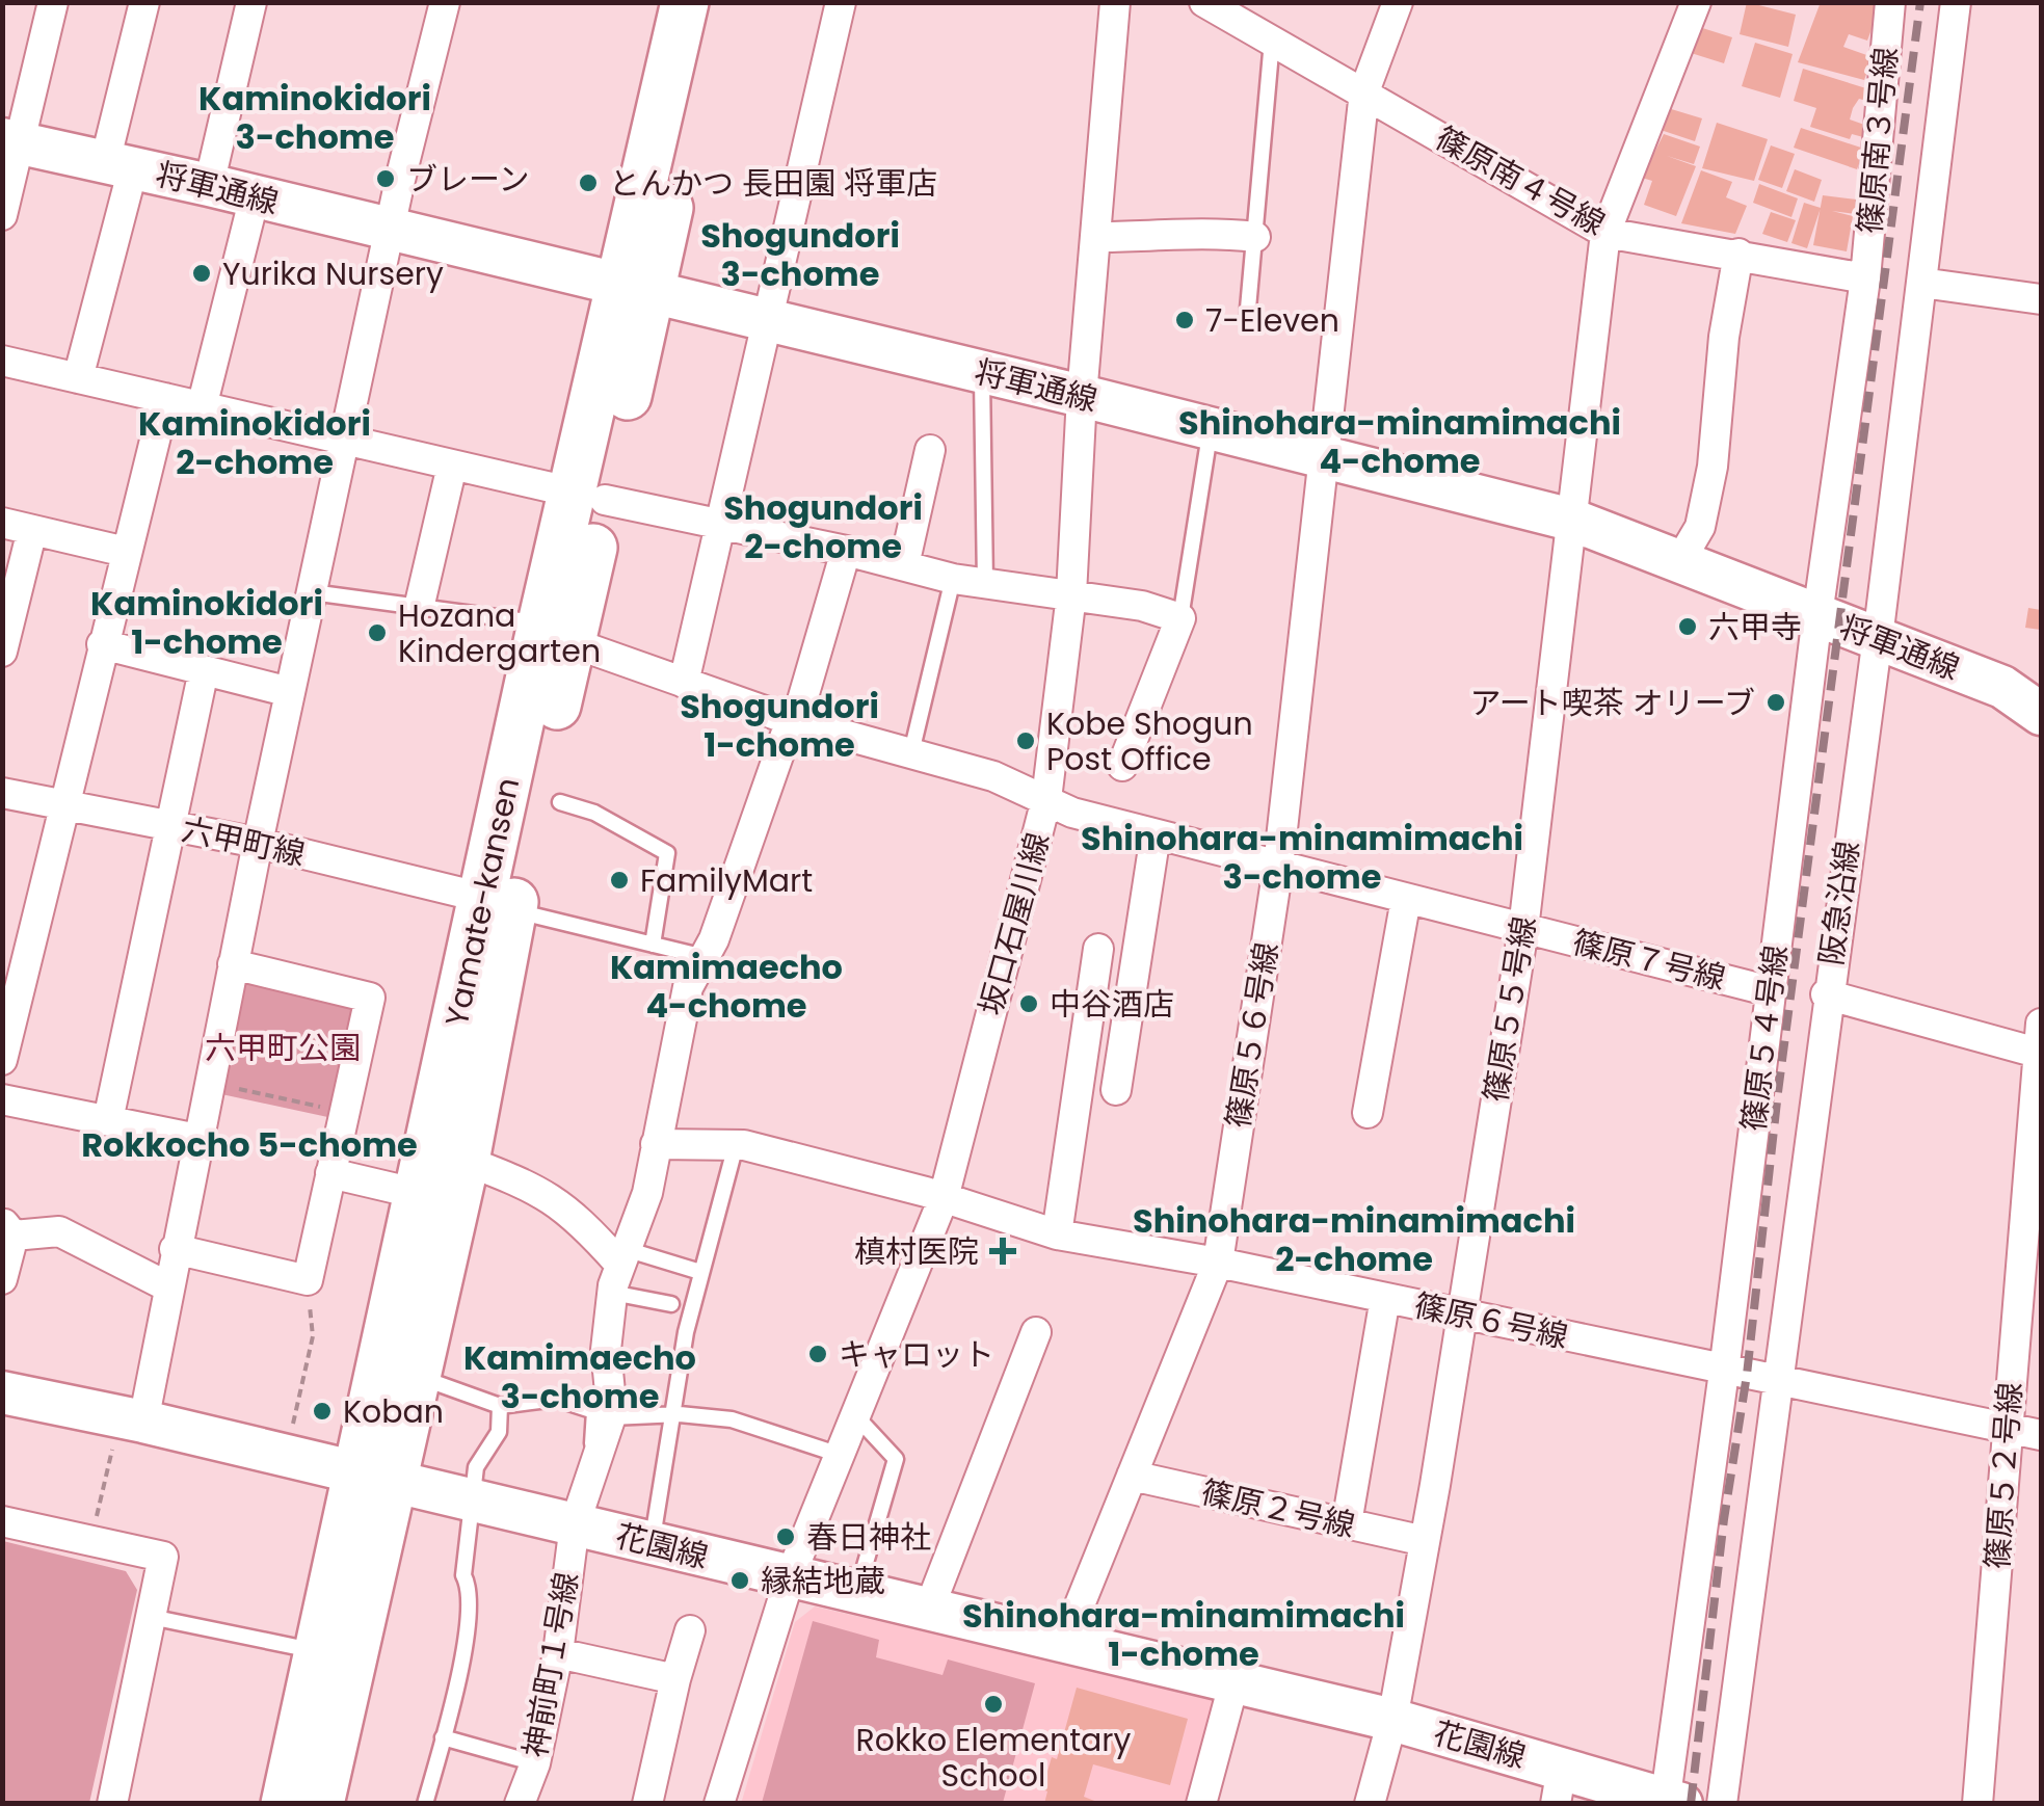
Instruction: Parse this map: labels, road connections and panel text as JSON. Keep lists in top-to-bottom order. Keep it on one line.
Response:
{"streets":{"main road":["Yamate-kansen"],"street":["篠原南３号線","篠原南４号線","将軍通線","六甲町線","阪急沿線","坂口石屋川線","篠原７号線","篠原５５号線","篠原５６号線","篠原５４号線","篠原６号線","篠原５２号線","篠原２号線","花園線","神前町１号線"]},"crossings":[["篠原南３号線","篠原南４号線"],["篠原南３号線","篠原５４号線"],["篠原南４号線","篠原５５号線"],["篠原南４号線","篠原５６号線"],["篠原南４号線","篠原５４号線"],["将軍通線","Yamate-kansen"],["将軍通線","阪急沿線"],["将軍通線","坂口石屋川線"],["将軍通線","篠原５５号線"],["将軍通線","篠原５６号線"],["将軍通線","篠原５４号線"],["六甲町線","Yamate-kansen"],["Yamate-kansen","篠原７号線"],["Yamate-kansen","花園線"],["阪急沿線","篠原６号線"],["坂口石屋川線","篠原７号線"],["坂口石屋川線","篠原６号線"],["坂口石屋川線","花園線"],["篠原７号線","篠原５５号線"],["篠原７号線","篠原５６号線"],["篠原７号線","篠原５４号線"],["篠原７号線","神前町１号線"],["篠原５５号線","篠原６号線"],["篠原５５号線","篠原２号線"],["篠原５５号線","花園線"],["篠原５６号線","篠原６号線"],["篠原５６号線","篠原２号線"],["篠原５６号線","花園線"],["篠原５４号線","篠原６号線"],["篠原５４号線","花園線"],["篠原６号線","篠原５２号線"],["篠原６号線","神前町１号線"],["花園線","神前町１号線"]],"districts":["Kaminokidori 3-chome","Shogundori 3-chome","Shinohara-minamimachi 4-chome","Kaminokidori 2-chome","Shogundori 2-chome","Kaminokidori 1-chome","Shogundori 1-chome","Shinohara-minamimachi 3-chome","Kamimaecho 4-chome","Rokkocho 5-chome","Shinohara-minamimachi 2-chome","Kamimaecho 3-chome","Shinohara-minamimachi 1-chome"],"parks":["六甲町公園"],"places":{"other":["ブレーン","とんかつ 長田園 将軍店","Yurika Nursery","7-Eleven","六甲寺","Hozana Kindergarten","アート喫茶 オリーブ","Kobe Shogun Post Office","FamilyMart","中谷酒店","キャロット","Koban","春日神社","縁結地蔵","Rokko Elementary School"],"health":["槙村医院"]}}
